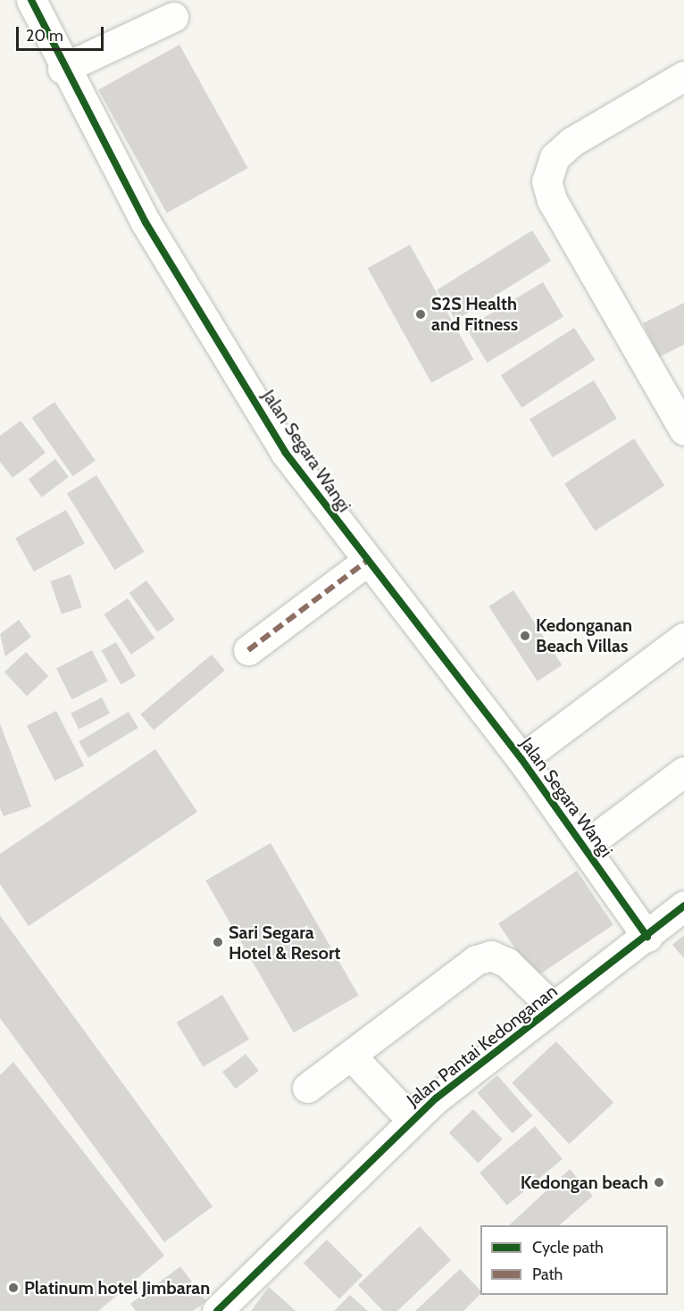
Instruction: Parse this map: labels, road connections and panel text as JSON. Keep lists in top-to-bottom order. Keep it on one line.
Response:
{"streets":{"street":["Jalan Segara Wangi","Jalan Pantai Kedonganan"]},"crossings":[["Jalan Segara Wangi","Jalan Pantai Kedonganan"]],"places":["S2S Health and Fitness","Kedonganan Beach Villas","Sari Segara Hotel & Resort","Kedongan beach","Platinum hotel Jimbaran"],"legend":["Cycle path","Path"],"scale_bar":"20 m"}
